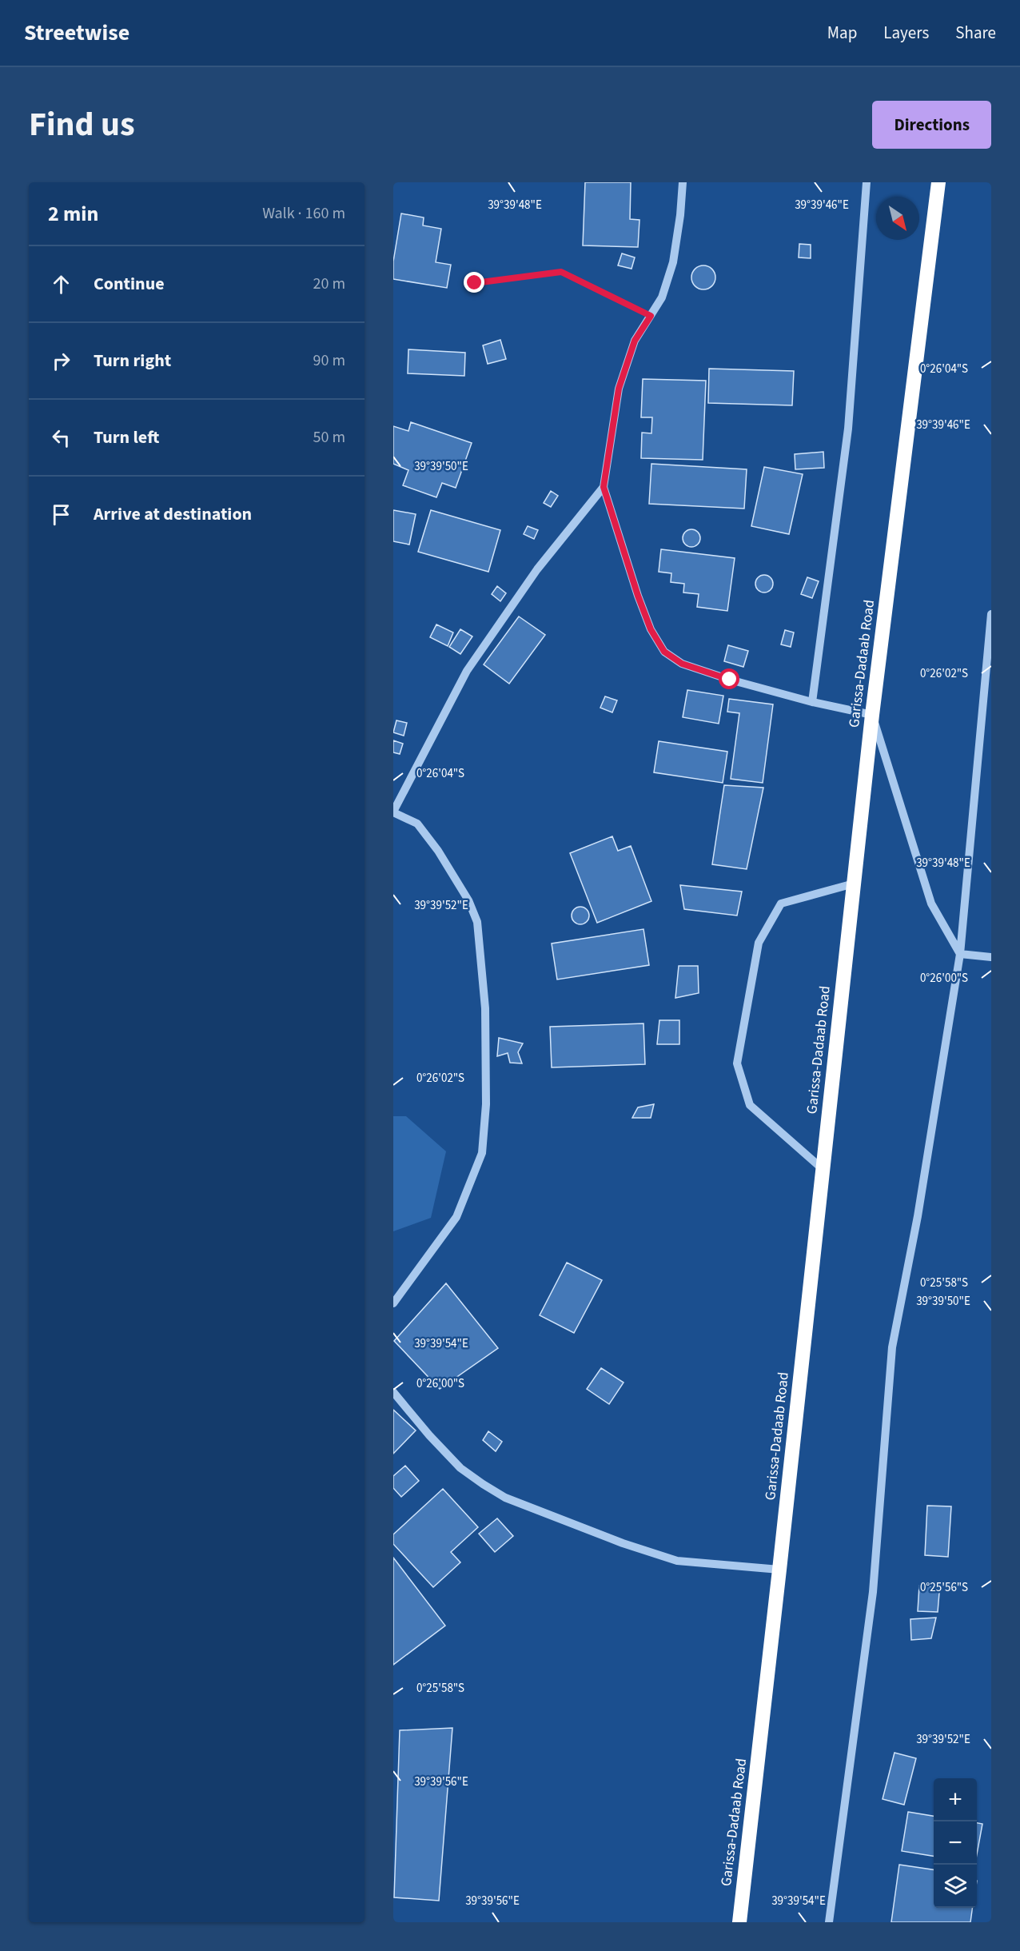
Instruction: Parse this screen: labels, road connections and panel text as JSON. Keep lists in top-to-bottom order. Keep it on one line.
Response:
{"streets":{"highway":["Garissa-Dadaab Road"]},"north":"bottom right","page":{"header":"Streetwise","nav":["Map","Layers","Share"],"title":"Find us","buttons":"Directions","heading":["2 min","Walk · 160 m"],"list":[["Continue","20 m"],["Turn right","90 m"],["Turn left","50 m"],"Arrive at destination"],"map_buttons":["+","−"]},"coordinates":["39°39'48\"E","39°39'46\"E","0°26'04\"S","39°39'50\"E","0°26'02\"S","39°39'52\"E","0°26'00\"S","0°25'58\"S","39°39'54\"E","0°25'56\"S","39°39'56\"E"]}
